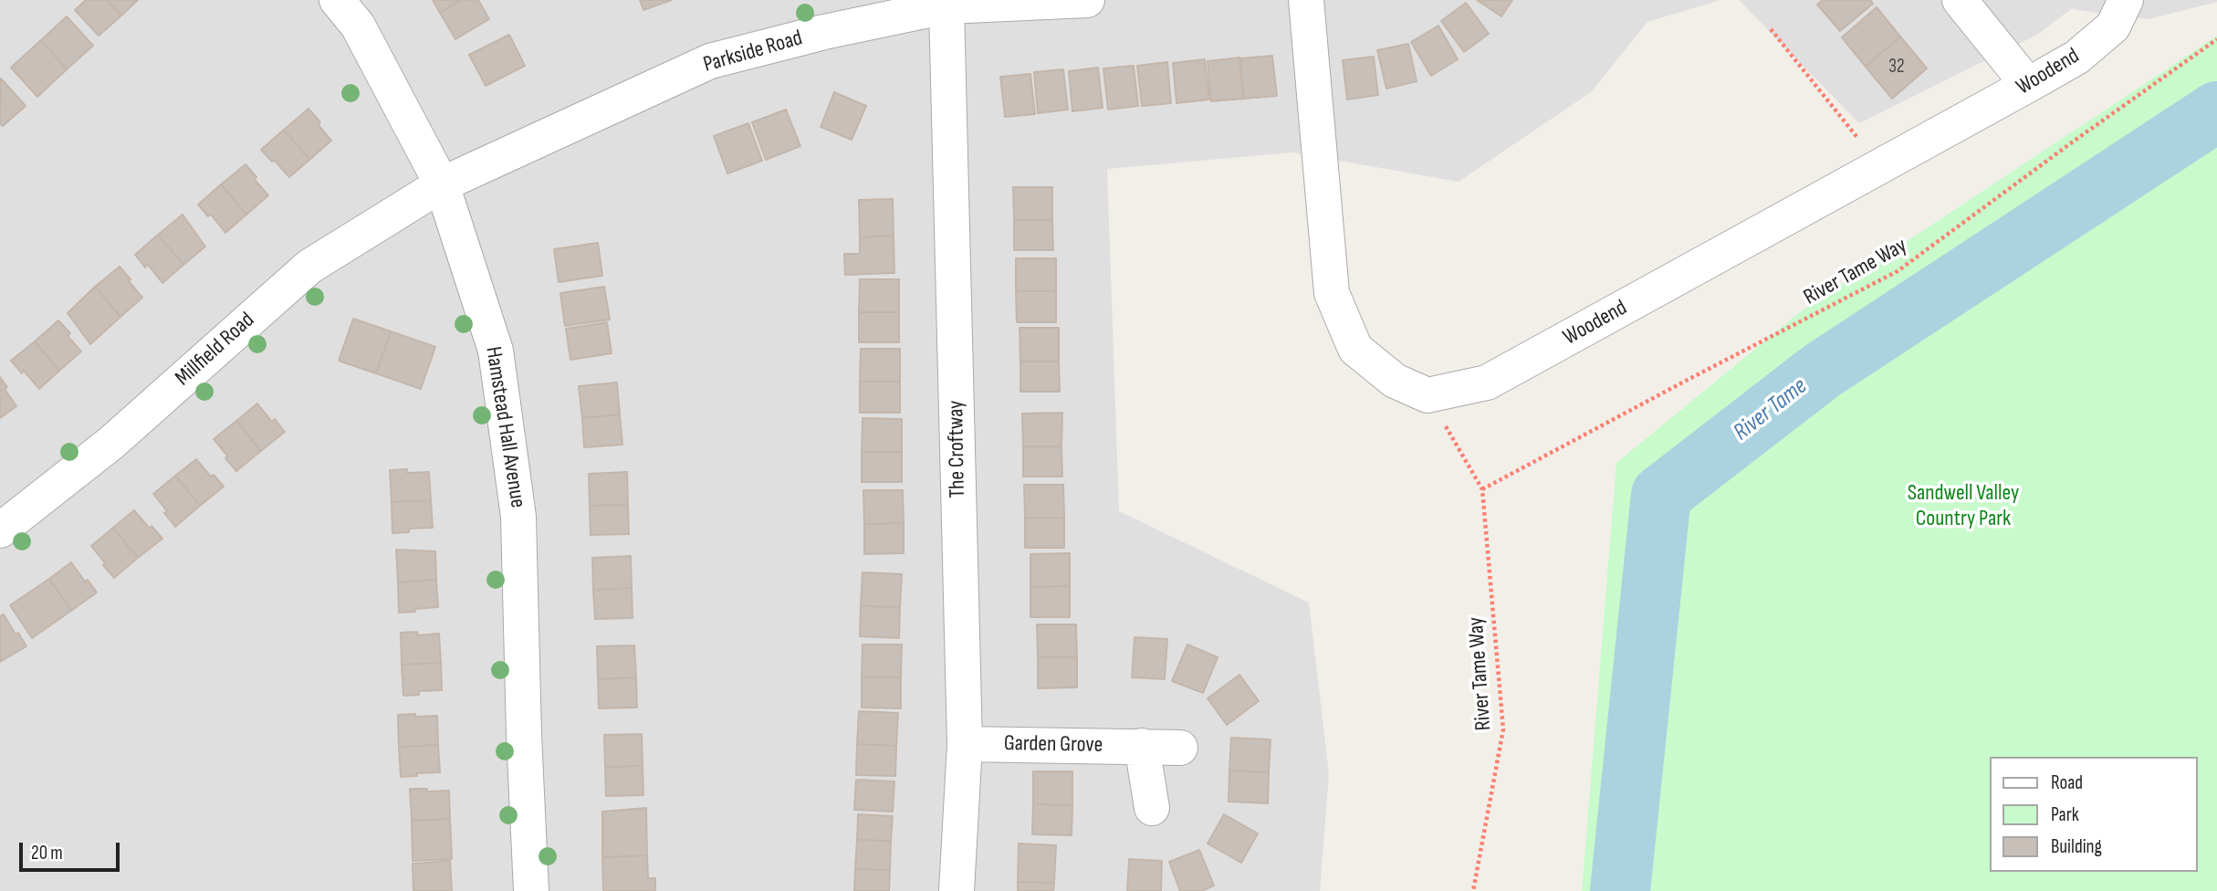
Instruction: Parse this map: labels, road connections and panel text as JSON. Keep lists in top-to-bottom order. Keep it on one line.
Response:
{"streets":{"street":["Parkside Road","Woodend","Millfield Road","Hamstead Hall Avenue","The Croftway","Garden Grove"],"path":["River Tame Way"]},"crossings":[["Parkside Road","Millfield Road"],["Parkside Road","Hamstead Hall Avenue"],["Parkside Road","The Croftway"],["Woodend","River Tame Way"],["Millfield Road","Hamstead Hall Avenue"],["The Croftway","Garden Grove"]],"water":["River Tame"],"parks":["Sandwell Valley Country Park"],"house_numbers":["32"],"legend":["Road","Park","Building"],"scale_bar":"20 m"}
